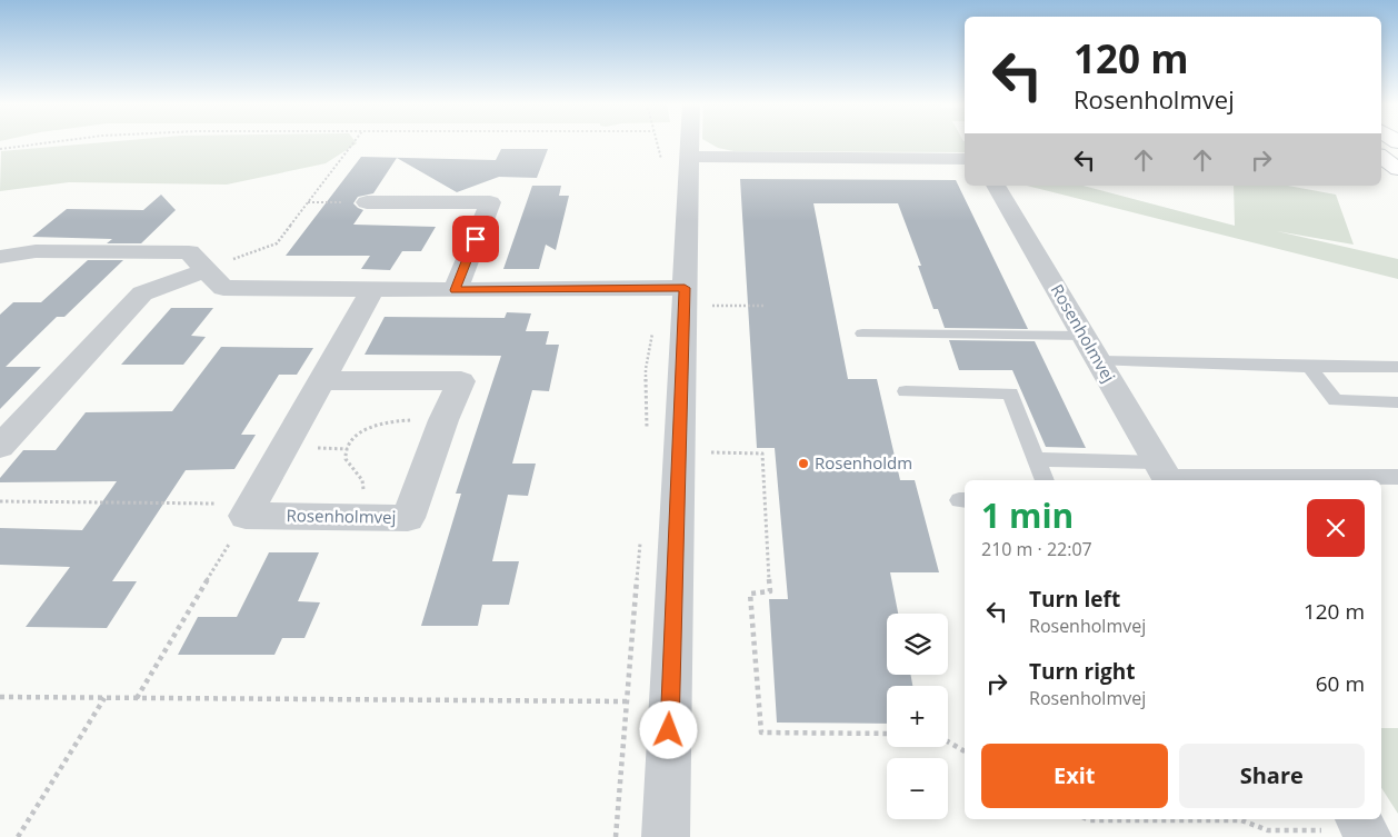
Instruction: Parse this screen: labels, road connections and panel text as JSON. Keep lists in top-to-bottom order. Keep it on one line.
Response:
{"streets":{"street":["Rosenholmvej"]},"places":["Rosenholdm"],"page":{"turn":["120 m","Rosenholmvej"],"heading":["1 min","210 m · 22:07"],"list":[{"name":"Turn left","note":"Rosenholmvej","value":"120 m"},{"name":"Turn right","note":"Rosenholmvej","value":"60 m"}],"map_buttons":["+","−"],"buttons":["Exit","Share"]}}
